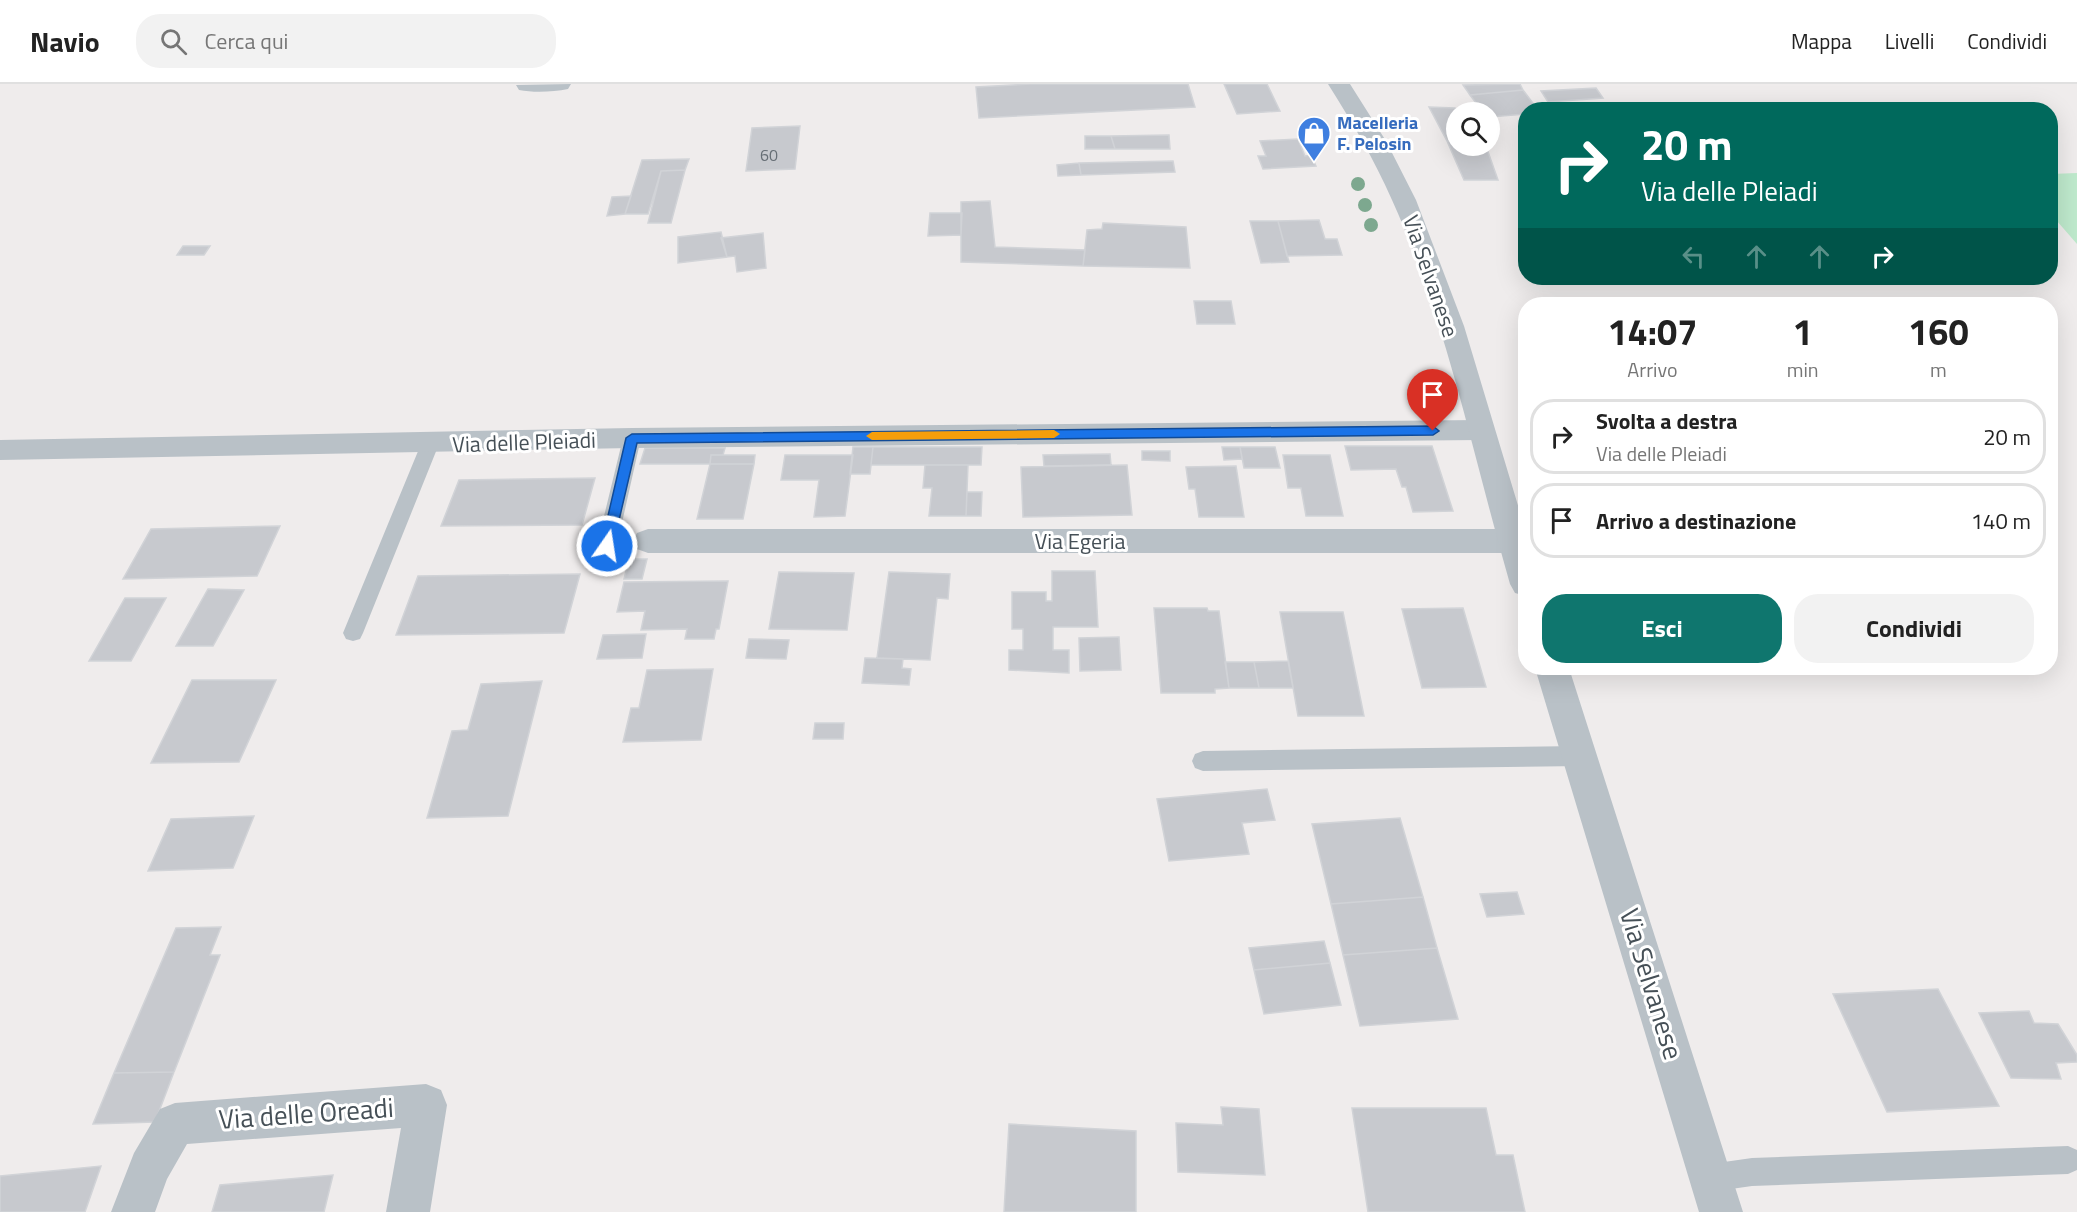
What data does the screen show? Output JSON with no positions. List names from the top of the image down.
{
  "streets": {
    "street": [
      "Via Selvanese",
      "Via delle Pleiadi",
      "Via Egeria",
      "Via delle Oreadi"
    ]
  },
  "crossings": [
    ["Via Selvanese", "Via delle Pleiadi"],
    ["Via Selvanese", "Via Egeria"]
  ],
  "places": {
    "shop": ["Macelleria F. Pelosin"]
  },
  "house_numbers": ["60"],
  "page": {
    "header": "Navio",
    "search": "Cerca qui",
    "nav": ["Mappa", "Livelli", "Condividi"],
    "turn": ["20 m", "Via delle Pleiadi"],
    "eta": [
      "14:07",
      "Arrivo",
      "1",
      "min",
      "160",
      "m"
    ],
    "list": [
      {
        "name": "Svolta a destra",
        "note": "Via delle Pleiadi",
        "value": "20 m"
      },
      {
        "name": "Arrivo a destinazione",
        "value": "140 m"
      }
    ],
    "buttons": ["Esci", "Condividi"]
  }
}
